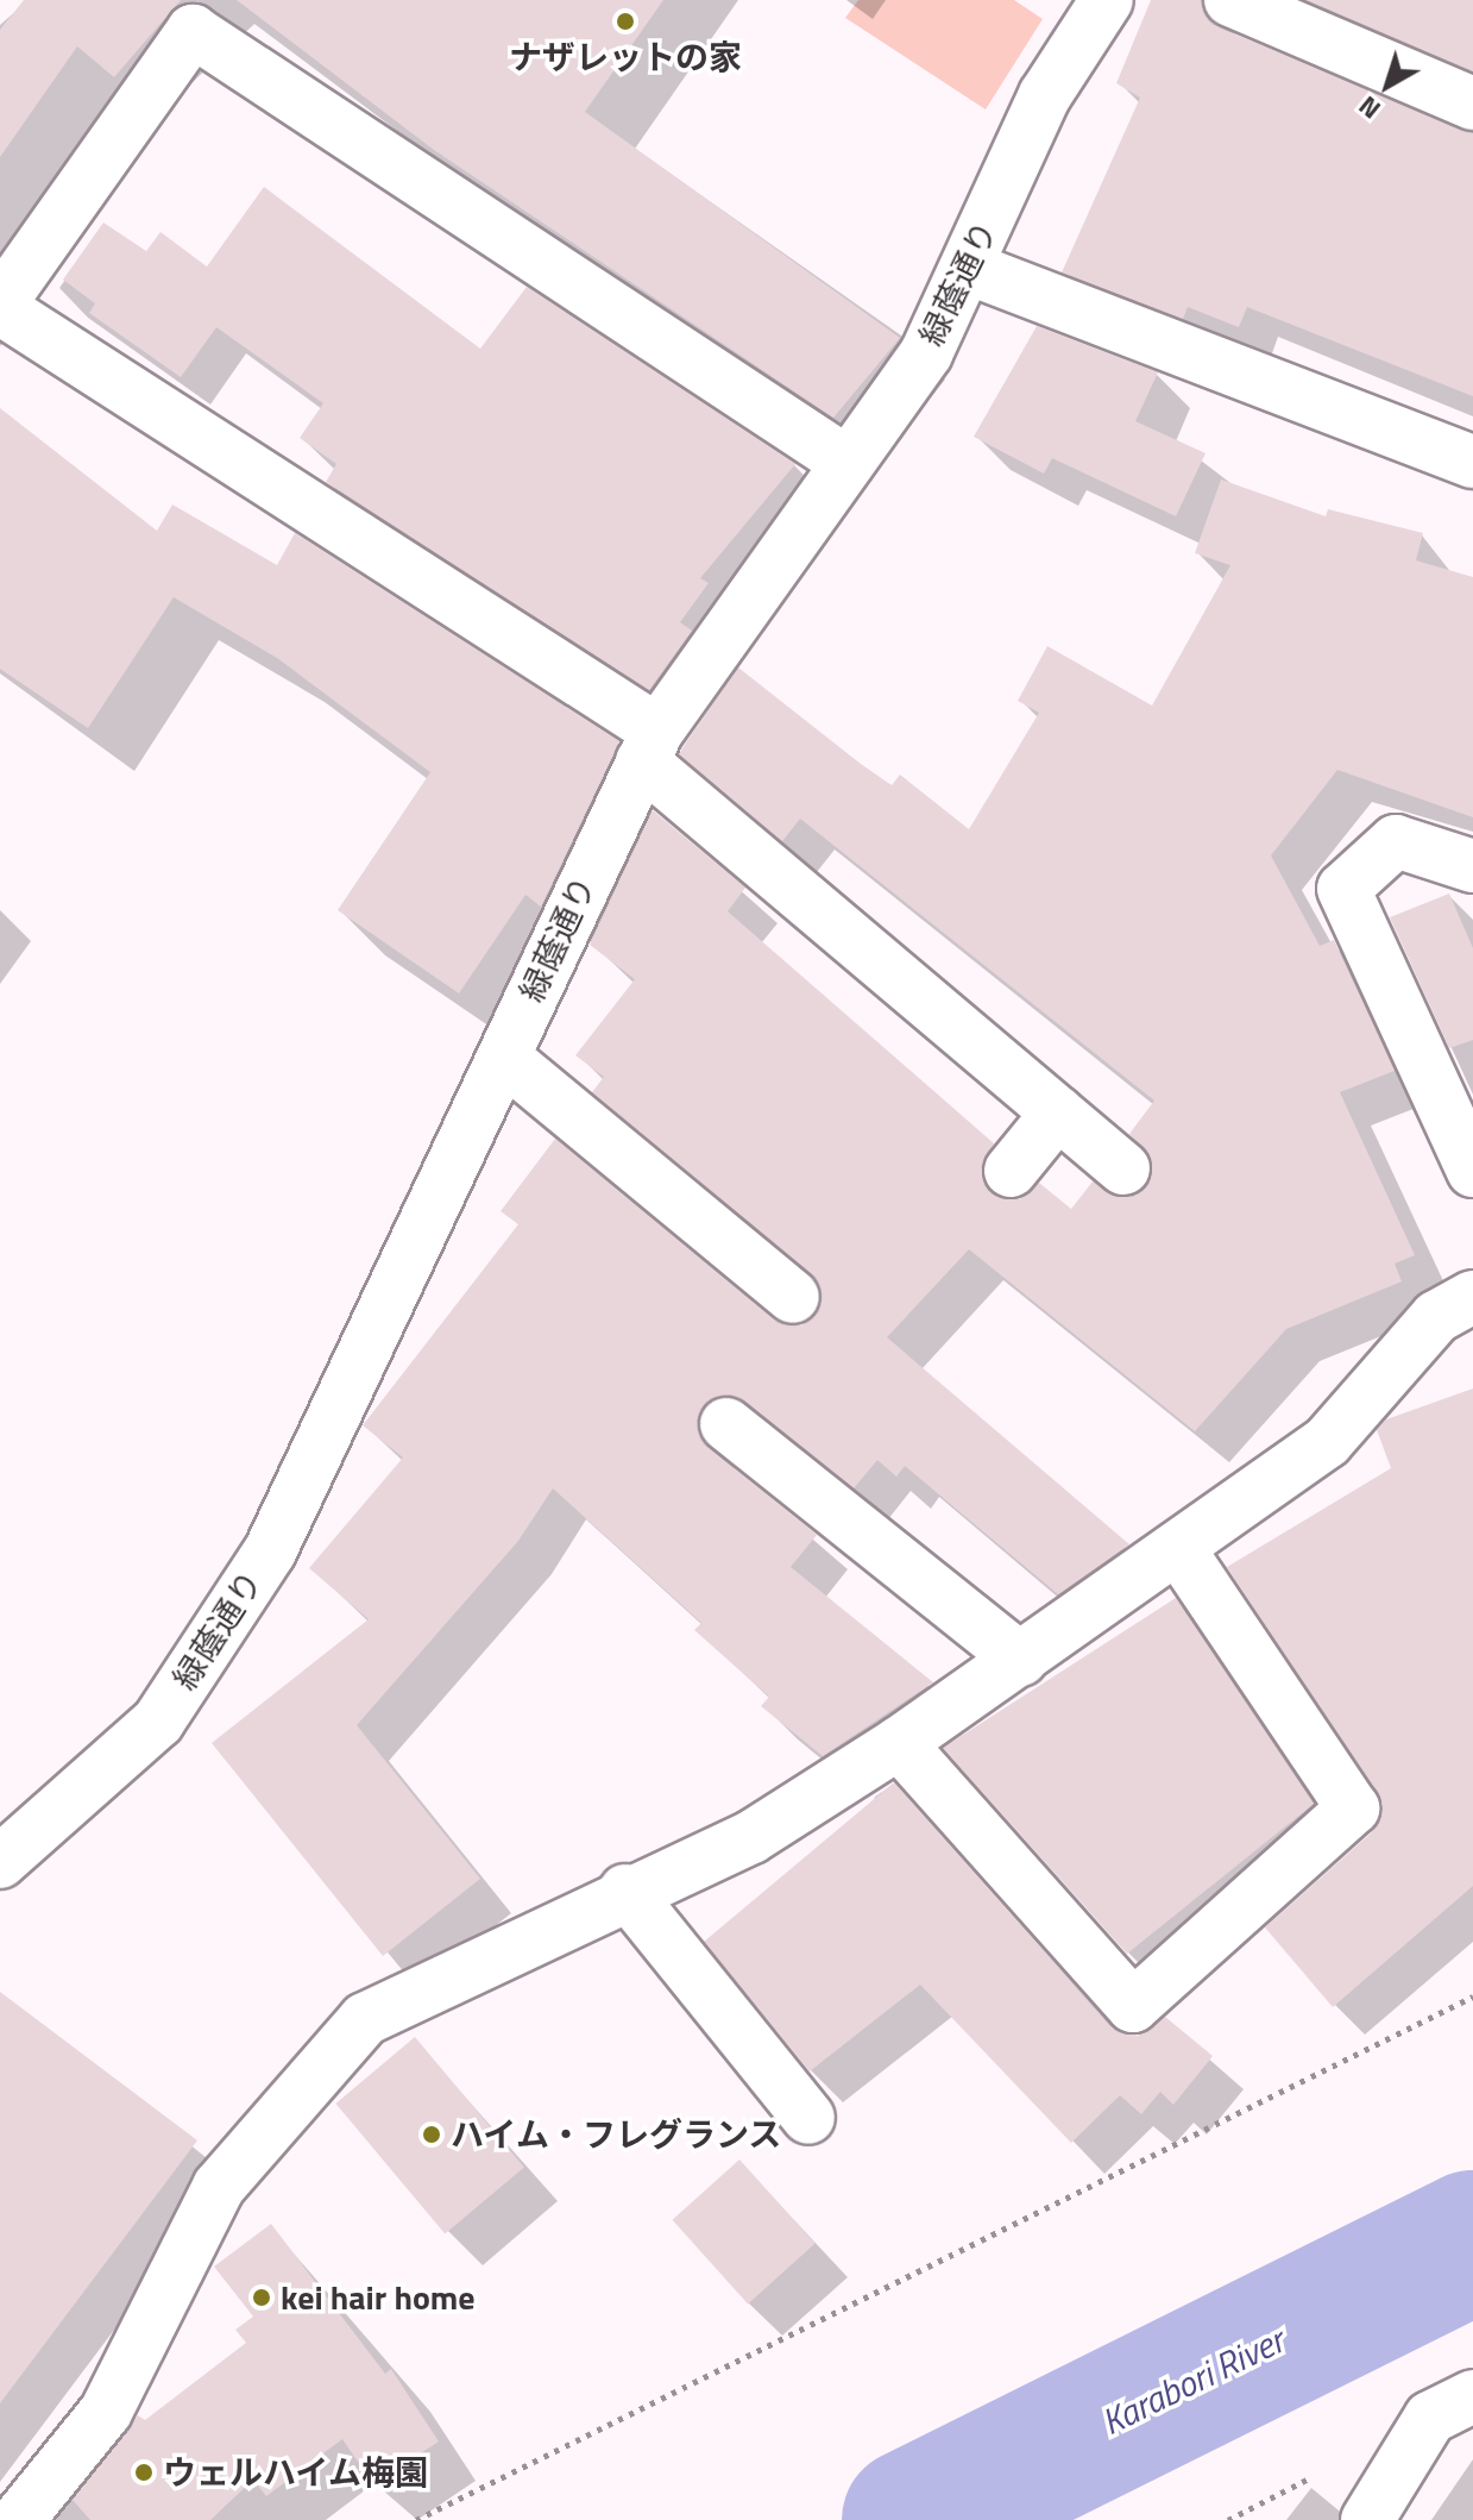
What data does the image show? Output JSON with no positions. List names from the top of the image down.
{
  "streets": {
    "street": ["緑蔭通り"]
  },
  "water": ["Karabori River"],
  "places": [
    "ナザレットの家",
    "ハイム・フレグランス",
    "kei hair home",
    "ウェルハイム梅園"
  ],
  "north": "bottom left"
}
